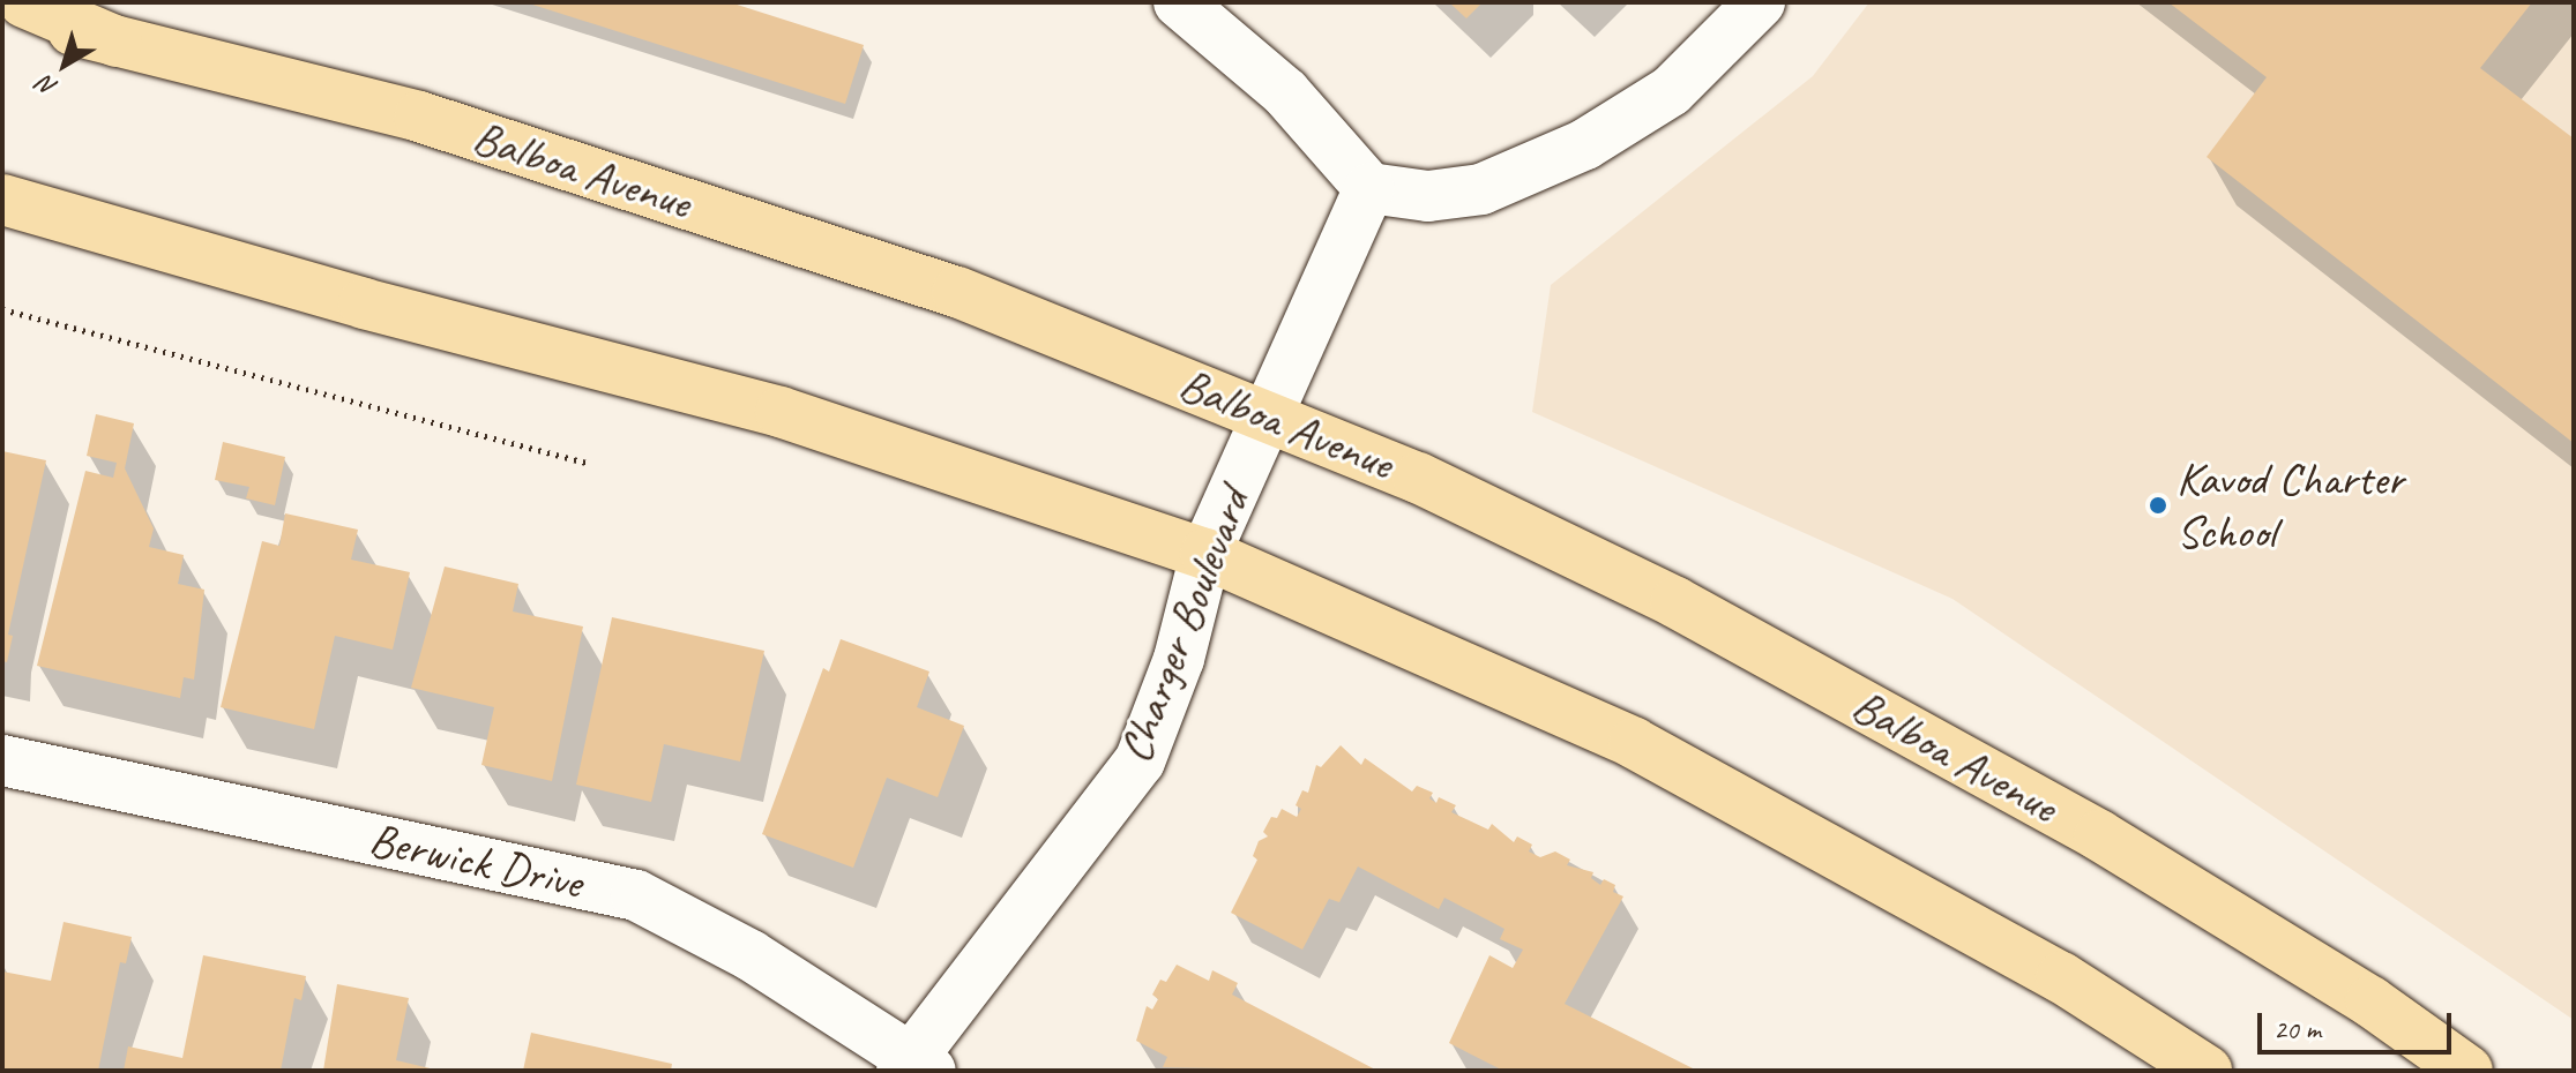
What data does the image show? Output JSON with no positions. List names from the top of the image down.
{
  "streets": {
    "main road": ["Balboa Avenue"],
    "street": ["Charger Boulevard", "Berwick Drive"]
  },
  "crossings": [
    ["Balboa Avenue", "Charger Boulevard"],
    ["Charger Boulevard", "Berwick Drive"]
  ],
  "places": ["Kavod Charter School"],
  "scale_bar": "20 m",
  "north": "bottom left"
}
